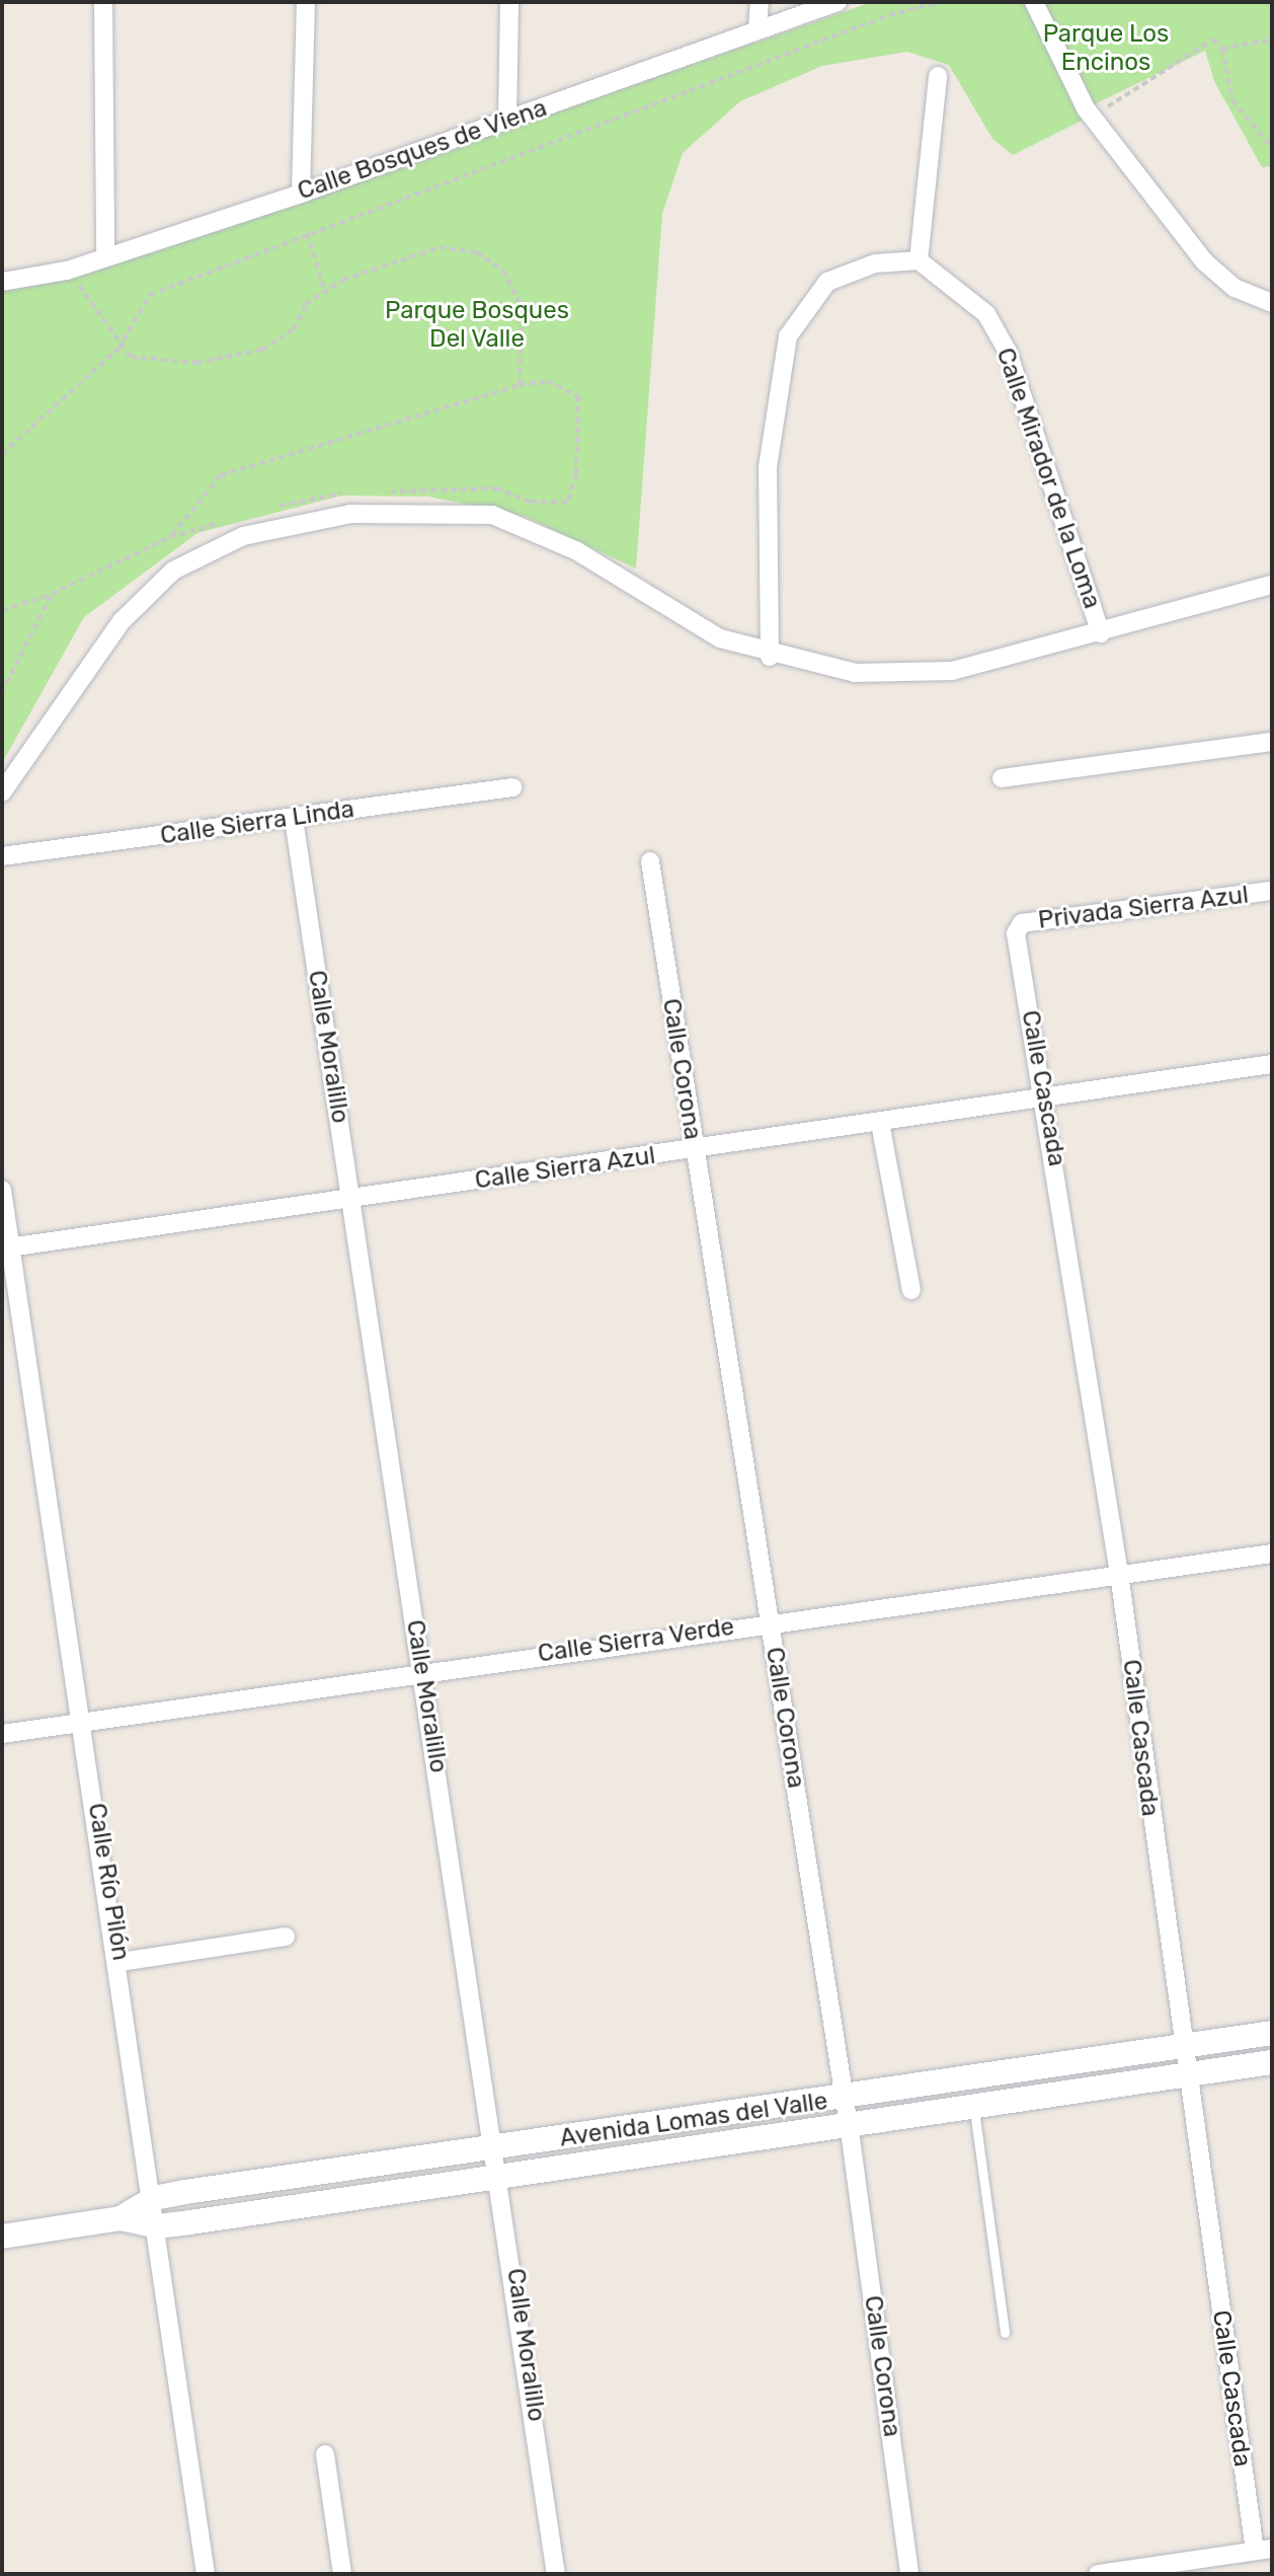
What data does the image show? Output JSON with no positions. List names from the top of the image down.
{
  "streets": {
    "street": [
      "Calle Bosques de Viena",
      "Calle Mirador de la Loma",
      "Calle Sierra Linda",
      "Privada Sierra Azul",
      "Calle Moralillo",
      "Calle Corona",
      "Calle Cascada",
      "Calle Sierra Azul",
      "Calle Sierra Verde",
      "Calle Río Pilón",
      "Avenida Lomas del Valle"
    ]
  },
  "crossings": [
    ["Calle Sierra Linda", "Calle Moralillo"],
    ["Privada Sierra Azul", "Calle Cascada"],
    ["Calle Moralillo", "Calle Sierra Azul"],
    ["Calle Moralillo", "Calle Sierra Verde"],
    ["Calle Moralillo", "Avenida Lomas del Valle"],
    ["Calle Corona", "Calle Sierra Azul"],
    ["Calle Corona", "Calle Sierra Verde"],
    ["Calle Corona", "Avenida Lomas del Valle"],
    ["Calle Cascada", "Calle Sierra Azul"],
    ["Calle Cascada", "Calle Sierra Verde"],
    ["Calle Cascada", "Avenida Lomas del Valle"],
    ["Calle Sierra Azul", "Calle Río Pilón"],
    ["Calle Sierra Verde", "Calle Río Pilón"],
    ["Calle Río Pilón", "Avenida Lomas del Valle"]
  ],
  "parks": ["Parque Los Encinos", "Parque Bosques Del Valle"]
}
